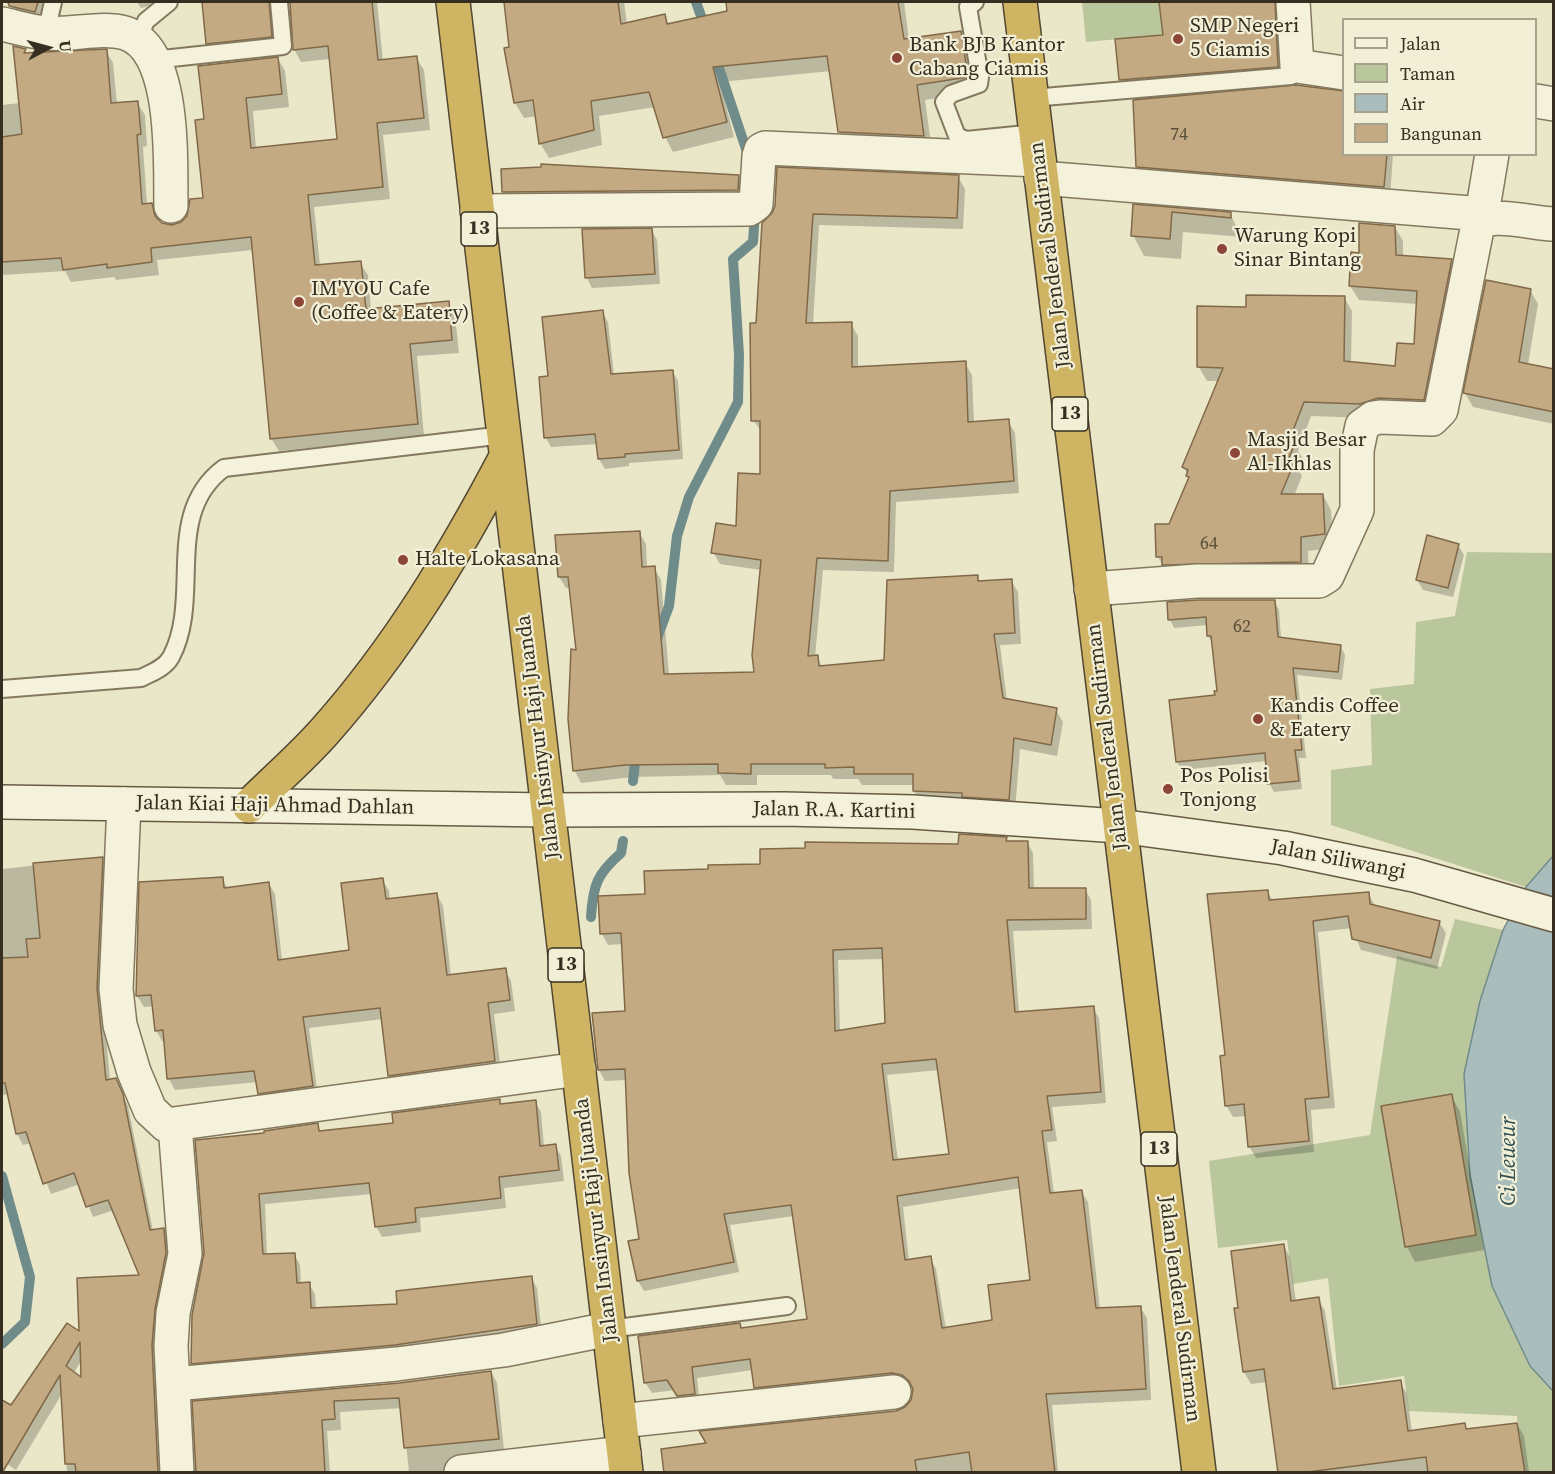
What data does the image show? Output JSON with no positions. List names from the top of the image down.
{
  "streets": {
    "highway": ["13", "Jalan Jenderal Sudirman", "Jalan Insinyur Haji Juanda"],
    "street": ["Jalan Kiai Haji Ahmad Dahlan", "Jalan R.A. Kartini", "Jalan Siliwangi"]
  },
  "crossings": [
    ["Jalan Jenderal Sudirman", "Jalan R.A. Kartini"],
    ["Jalan Jenderal Sudirman", "Jalan Siliwangi"],
    ["Jalan Insinyur Haji Juanda", "Jalan Kiai Haji Ahmad Dahlan"],
    ["Jalan Insinyur Haji Juanda", "Jalan R.A. Kartini"],
    ["Jalan Kiai Haji Ahmad Dahlan", "Jalan R.A. Kartini"],
    ["Jalan R.A. Kartini", "Jalan Siliwangi"]
  ],
  "water": ["Ci Leueur"],
  "places": [
    "SMP Negeri 5 Ciamis",
    "Bank BJB Kantor Cabang Ciamis",
    "Warung Kopi Sinar Bintang",
    "IM'YOU Cafe (Coffee & Eatery)",
    "Masjid Besar Al-Ikhlas",
    "Halte Lokasana",
    "Kandis Coffee & Eatery",
    "Pos Polisi Tonjong"
  ],
  "house_numbers": ["74", "64", "62"],
  "legend": [
    "Jalan",
    "Taman",
    "Air",
    "Bangunan"
  ],
  "north": "right"
}
